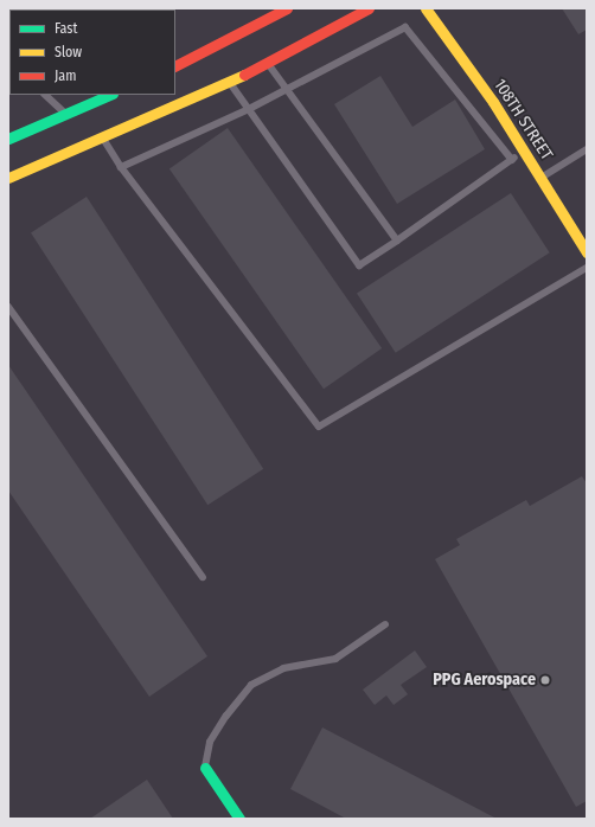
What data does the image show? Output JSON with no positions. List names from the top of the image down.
{
  "streets": {
    "street": ["108TH STREET"]
  },
  "places": ["PPG Aerospace"],
  "legend": ["Fast", "Slow", "Jam"]
}
